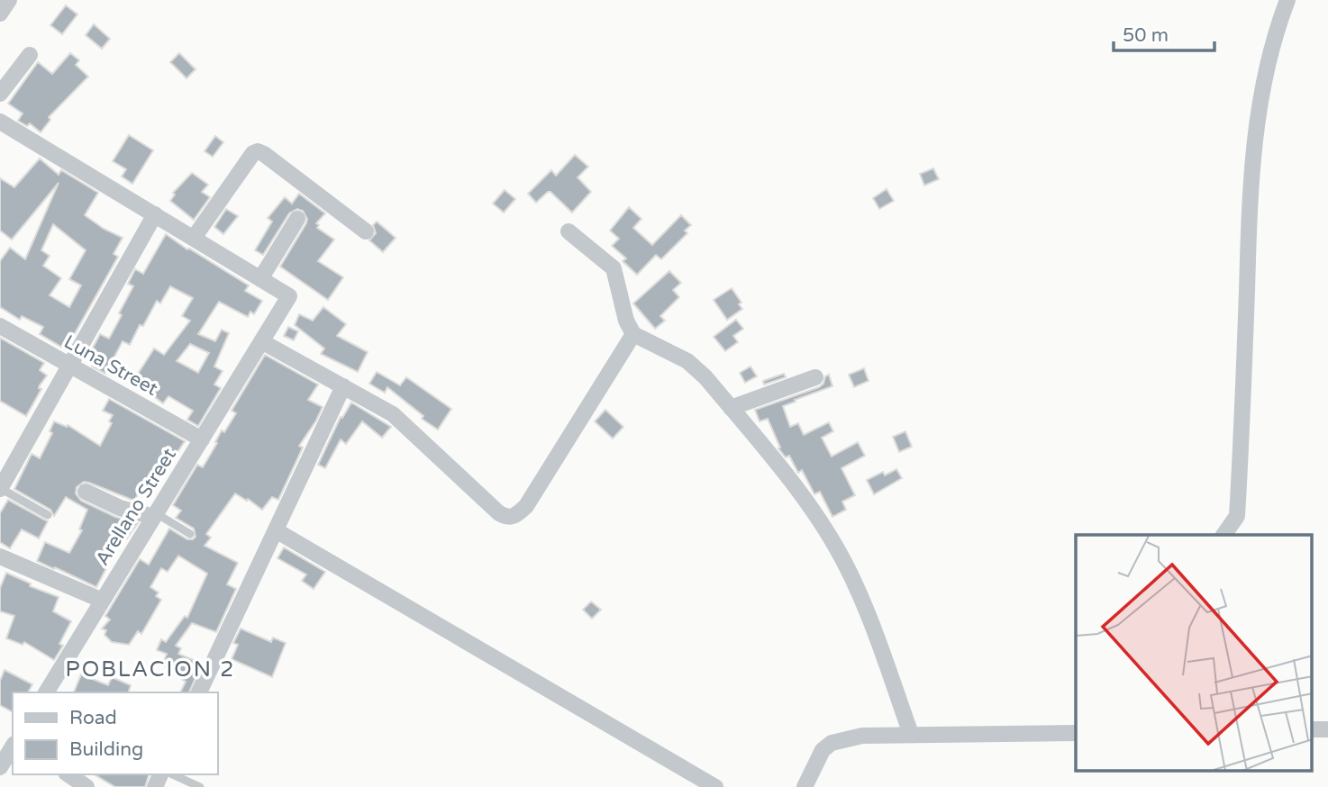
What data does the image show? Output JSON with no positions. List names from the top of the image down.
{
  "streets": {
    "street": ["Luna Street", "Arellano Street"]
  },
  "crossings": [
    ["Luna Street", "Arellano Street"]
  ],
  "districts": ["POBLACION 2"],
  "legend": ["Road", "Building"],
  "scale_bar": "50 m"
}
